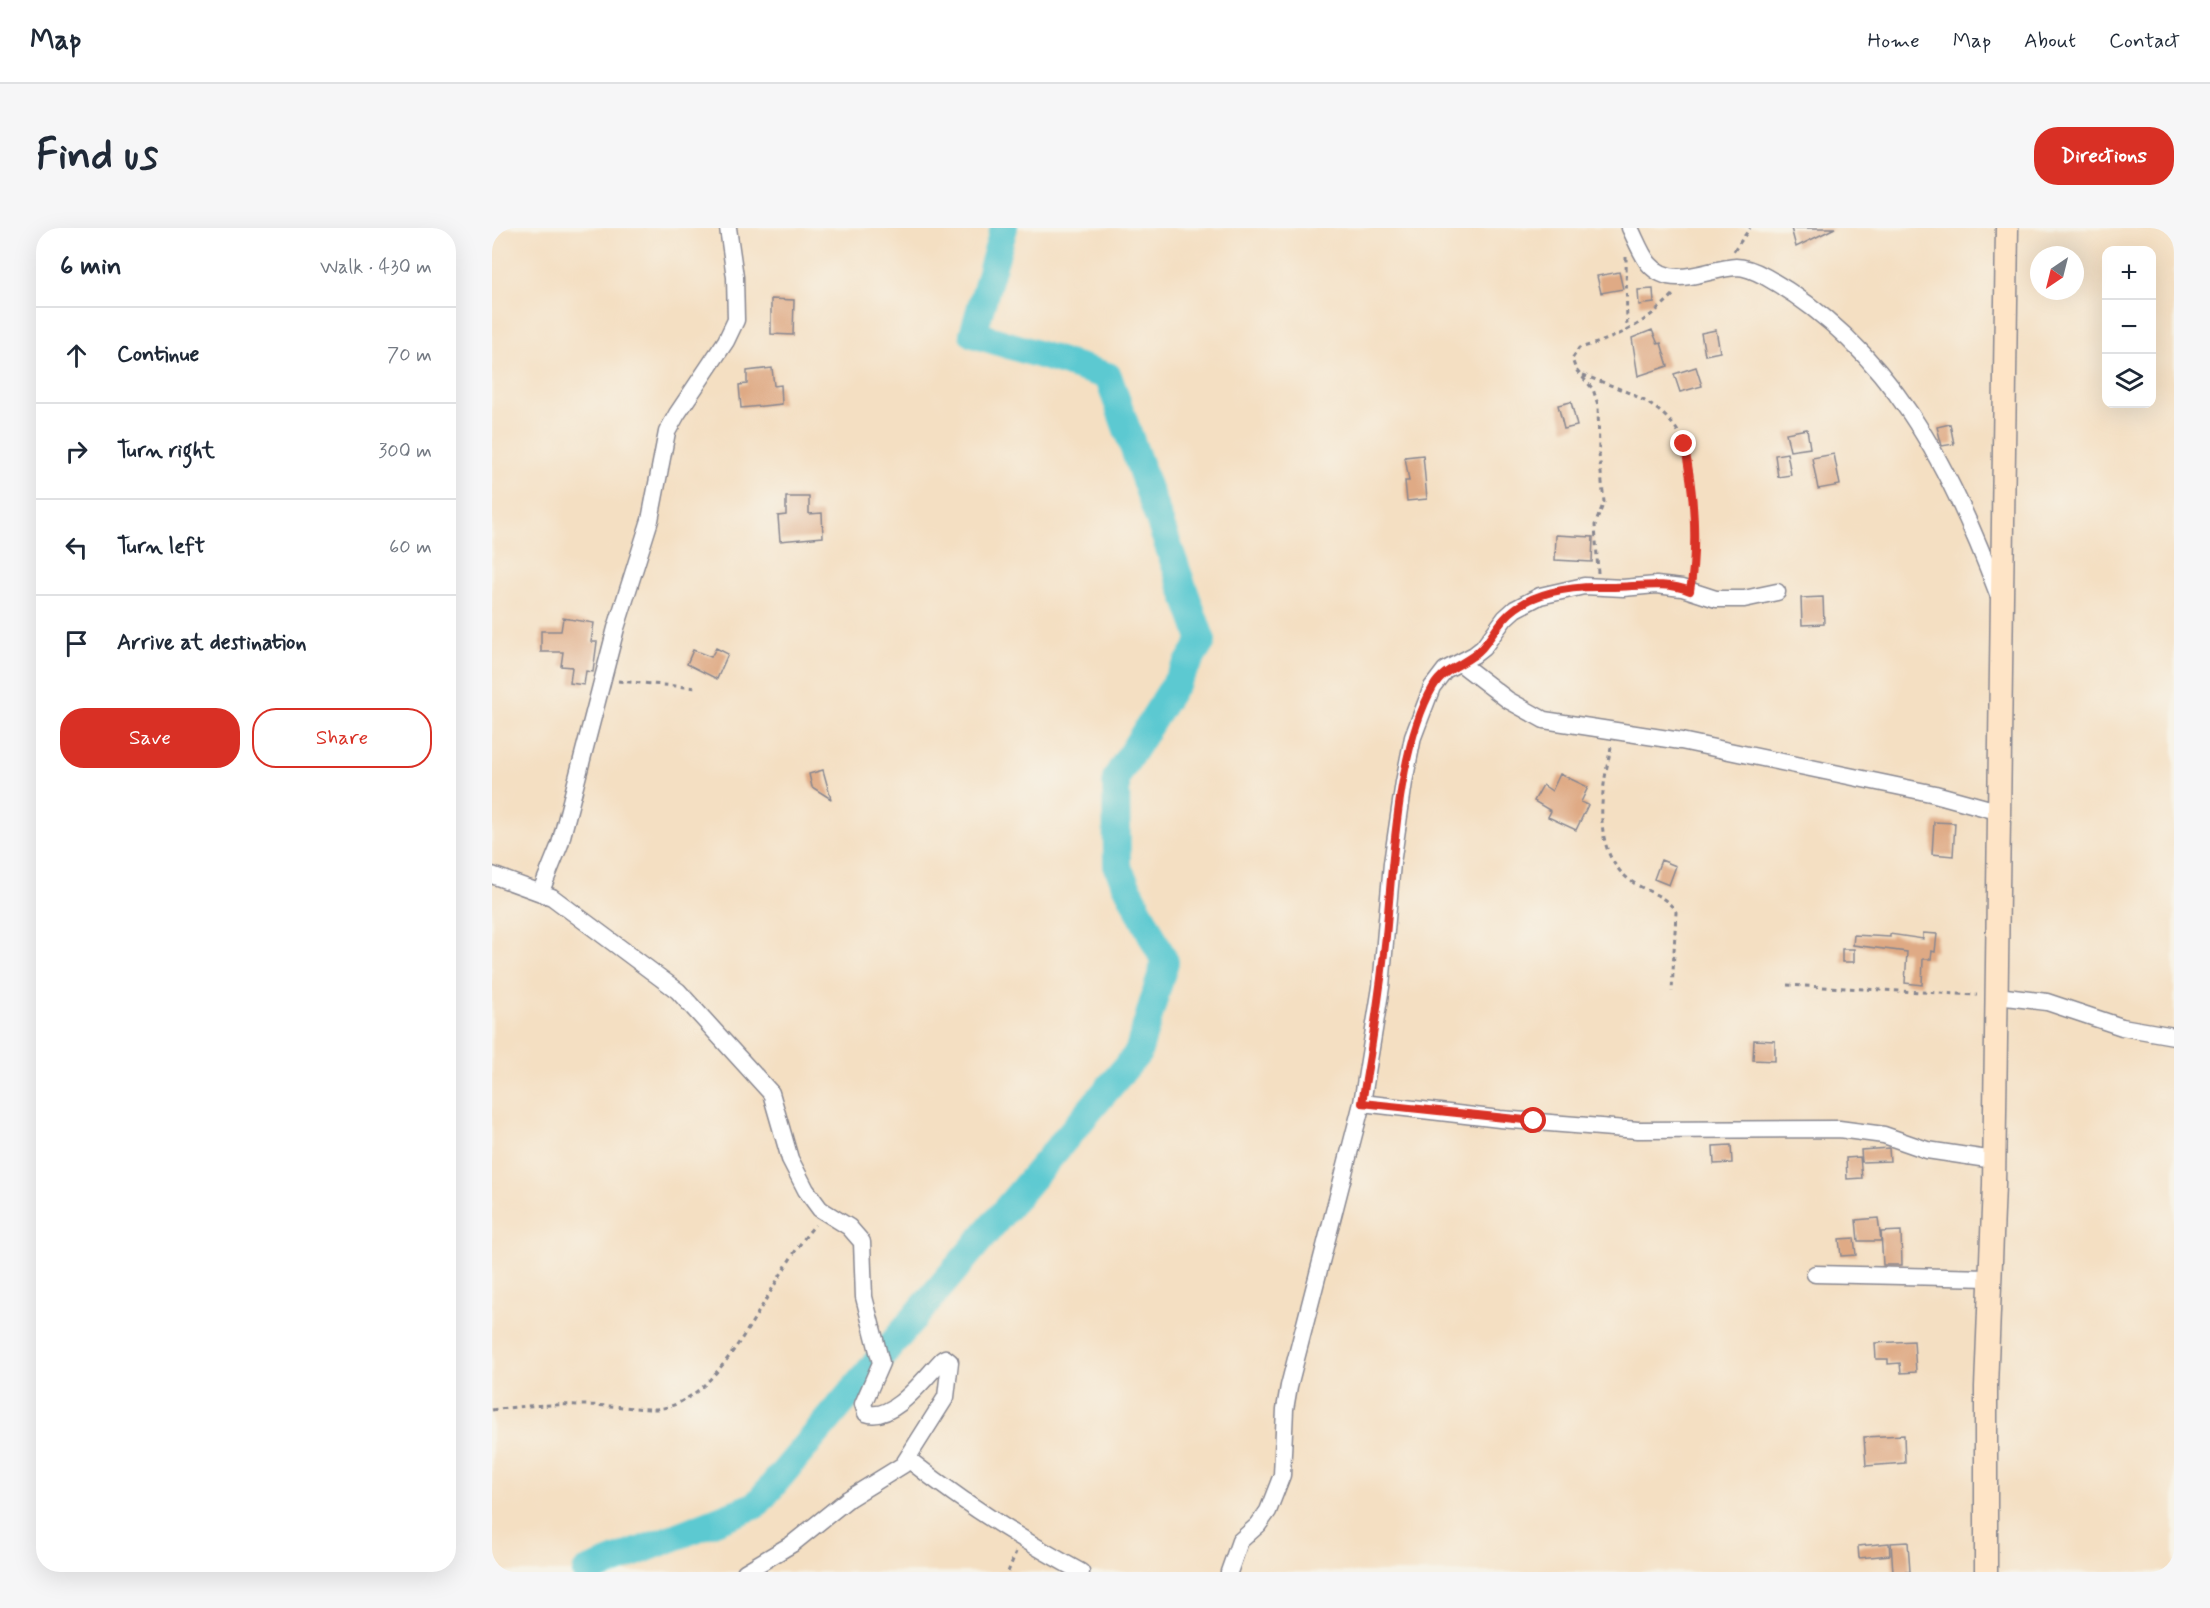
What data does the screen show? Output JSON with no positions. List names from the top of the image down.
{
  "north": "bottom left",
  "page": {
    "header": "Map",
    "nav": [
      "Home",
      "Map",
      "About",
      "Contact"
    ],
    "buttons": [
      "Directions",
      ["Save", "Share"]
    ],
    "title": "Find us",
    "heading": ["6 min", "Walk · 430 m"],
    "map_buttons": ["+", "−"],
    "list": [
      ["Continue", "70 m"],
      ["Turn right", "300 m"],
      ["Turn left", "60 m"],
      "Arrive at destination"
    ]
  }
}
